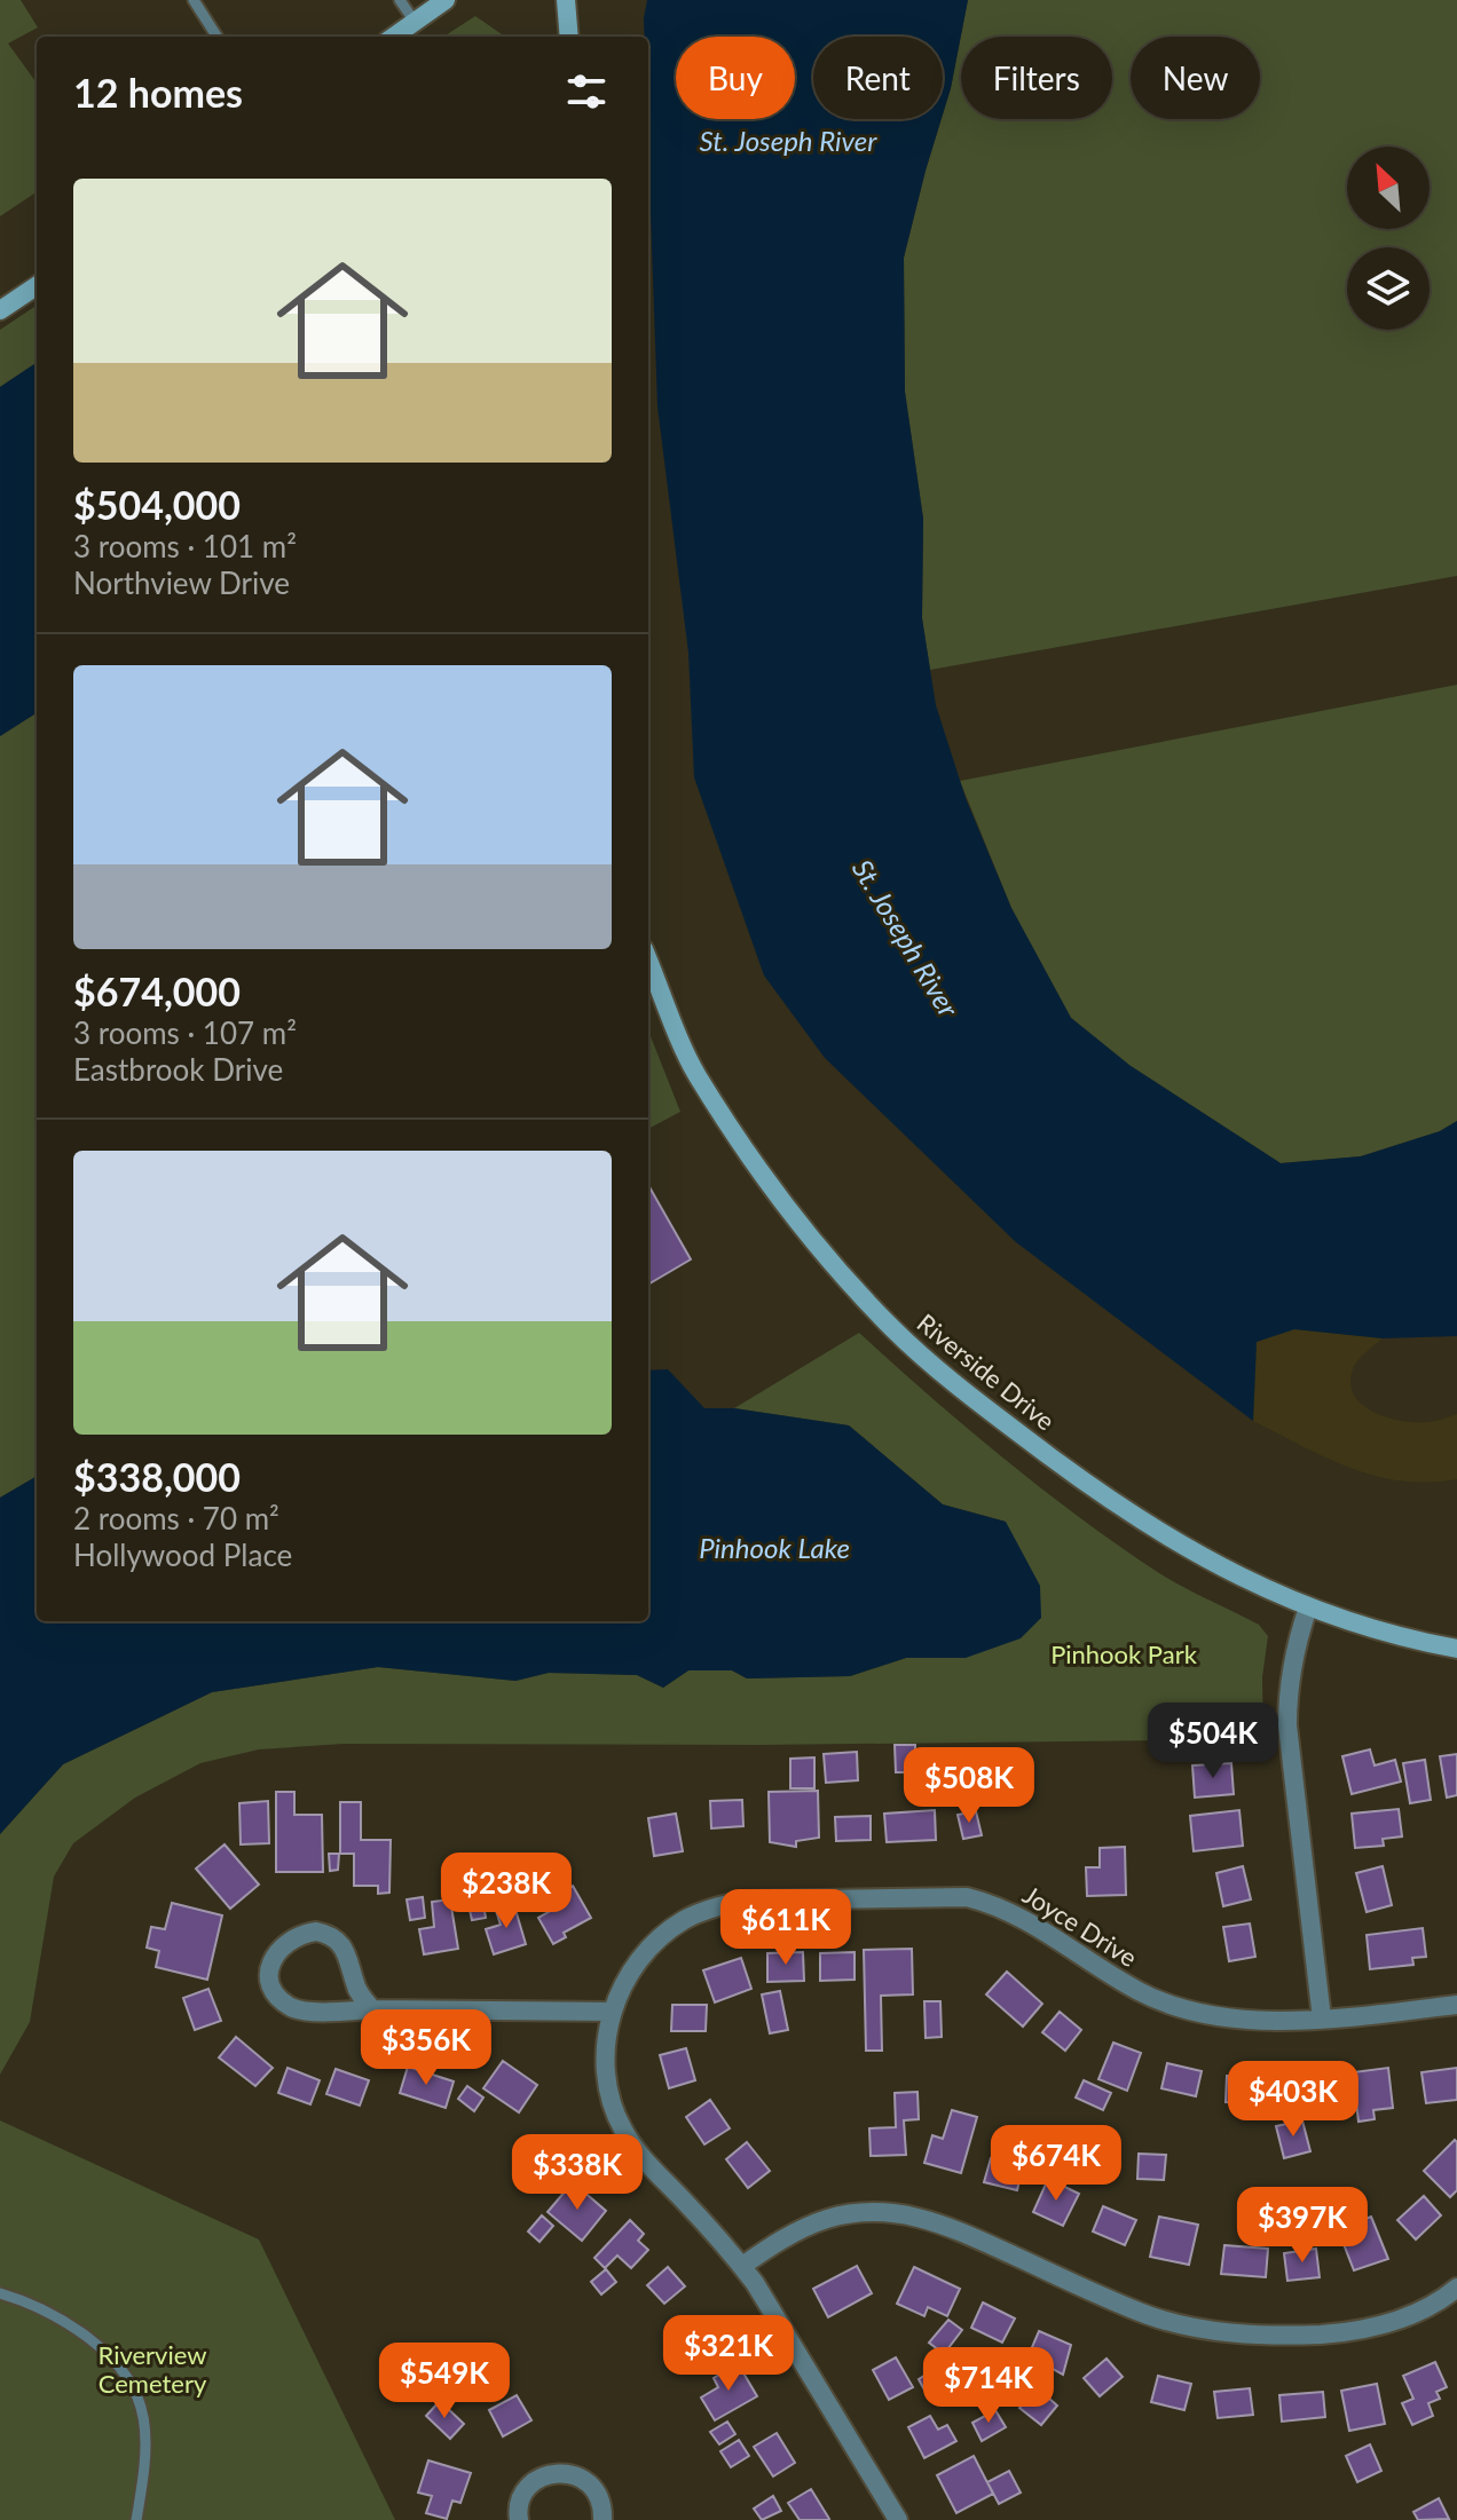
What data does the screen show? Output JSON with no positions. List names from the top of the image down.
{
  "streets": {
    "street": ["Riverside Drive", "Joyce Drive"]
  },
  "water": ["St. Joseph River", "Pinhook Lake"],
  "parks": ["Pinhook Park", "Riverview Cemetery"],
  "north": "top left",
  "page": {
    "chip": [
      "Buy",
      "Rent",
      "Filters",
      "New"
    ],
    "heading": "12 homes",
    "list": [
      {
        "name": "$504,000",
        "note": "3 rooms · 101 m² · Northview Drive"
      },
      {
        "name": "$674,000",
        "note": "3 rooms · 107 m² · Eastbrook Drive"
      },
      {
        "name": "$338,000",
        "note": "2 rooms · 70 m² · Hollywood Place"
      }
    ],
    "price": [
      "$504K",
      "$508K",
      "$238K",
      "$611K",
      "$356K",
      "$403K",
      "$674K",
      "$338K",
      "$397K",
      "$321K",
      "$549K",
      "$714K"
    ]
  }
}
